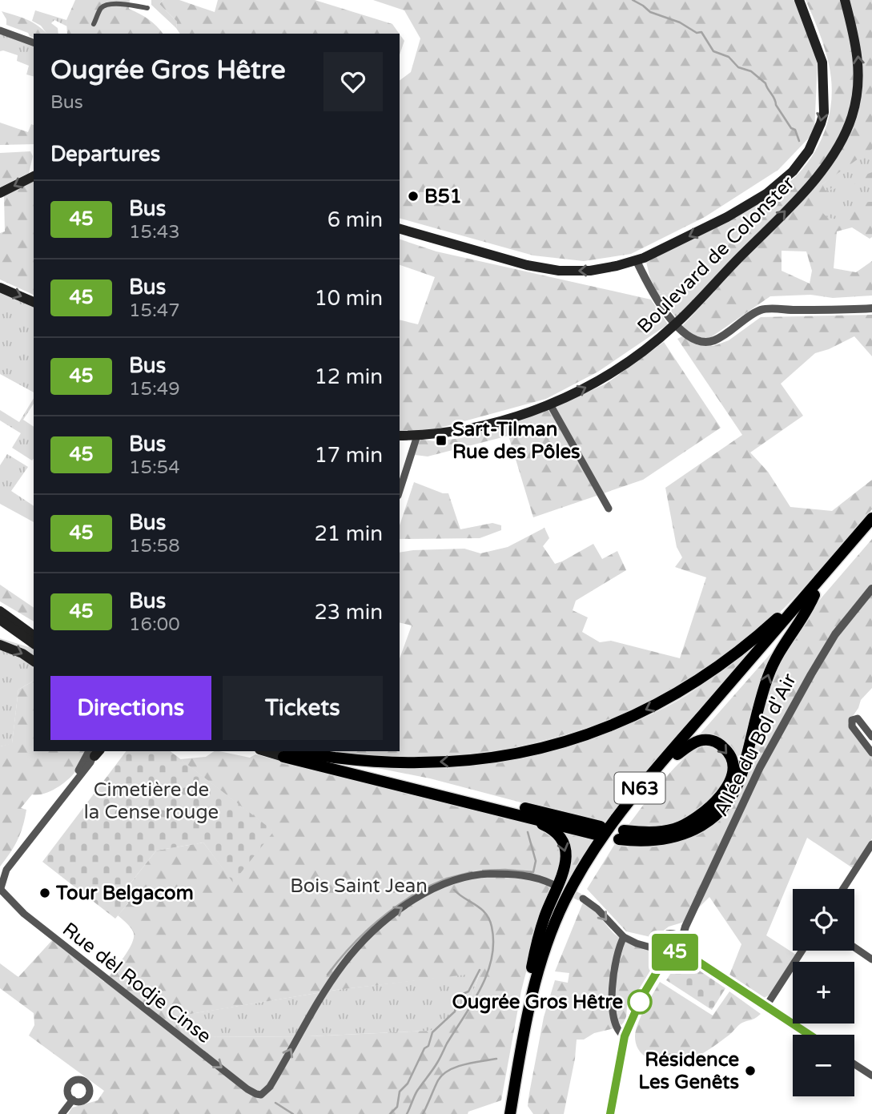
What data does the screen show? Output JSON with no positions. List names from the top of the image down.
{
  "streets": {
    "highway": ["N63"],
    "main road": ["Boulevard de Colonster"],
    "street": ["Allée du Bol d'Air", "Rue dèl Rodje Cinse"]
  },
  "one_way": ["Boulevard de Colonster"],
  "parks": ["Cimetière de la Cense rouge", "Bois Saint Jean"],
  "places": {
    "other": [
      "B51",
      "Tour Belgacom",
      "Ougrée Gros Hêtre",
      "Résidence Les Genêts"
    ],
    "transit": ["Sart-Tilman Rue des Pôles"]
  },
  "lines": ["bus line 45"],
  "page": {
    "on_map": "45",
    "heading": [
      ["Ougrée Gros Hêtre", "Bus"],
      "Departures"
    ],
    "list": [
      {
        "mark": "45",
        "name": "Bus",
        "note": "15:43",
        "value": "6 min"
      },
      {
        "mark": "45",
        "name": "Bus",
        "note": "15:47",
        "value": "10 min"
      },
      {
        "mark": "45",
        "name": "Bus",
        "note": "15:49",
        "value": "12 min"
      },
      {
        "mark": "45",
        "name": "Bus",
        "note": "15:54",
        "value": "17 min"
      },
      {
        "mark": "45",
        "name": "Bus",
        "note": "15:58",
        "value": "21 min"
      },
      {
        "mark": "45",
        "name": "Bus",
        "note": "16:00",
        "value": "23 min"
      }
    ],
    "buttons": ["Directions", "Tickets"],
    "map_buttons": ["+", "−"]
  }
}
